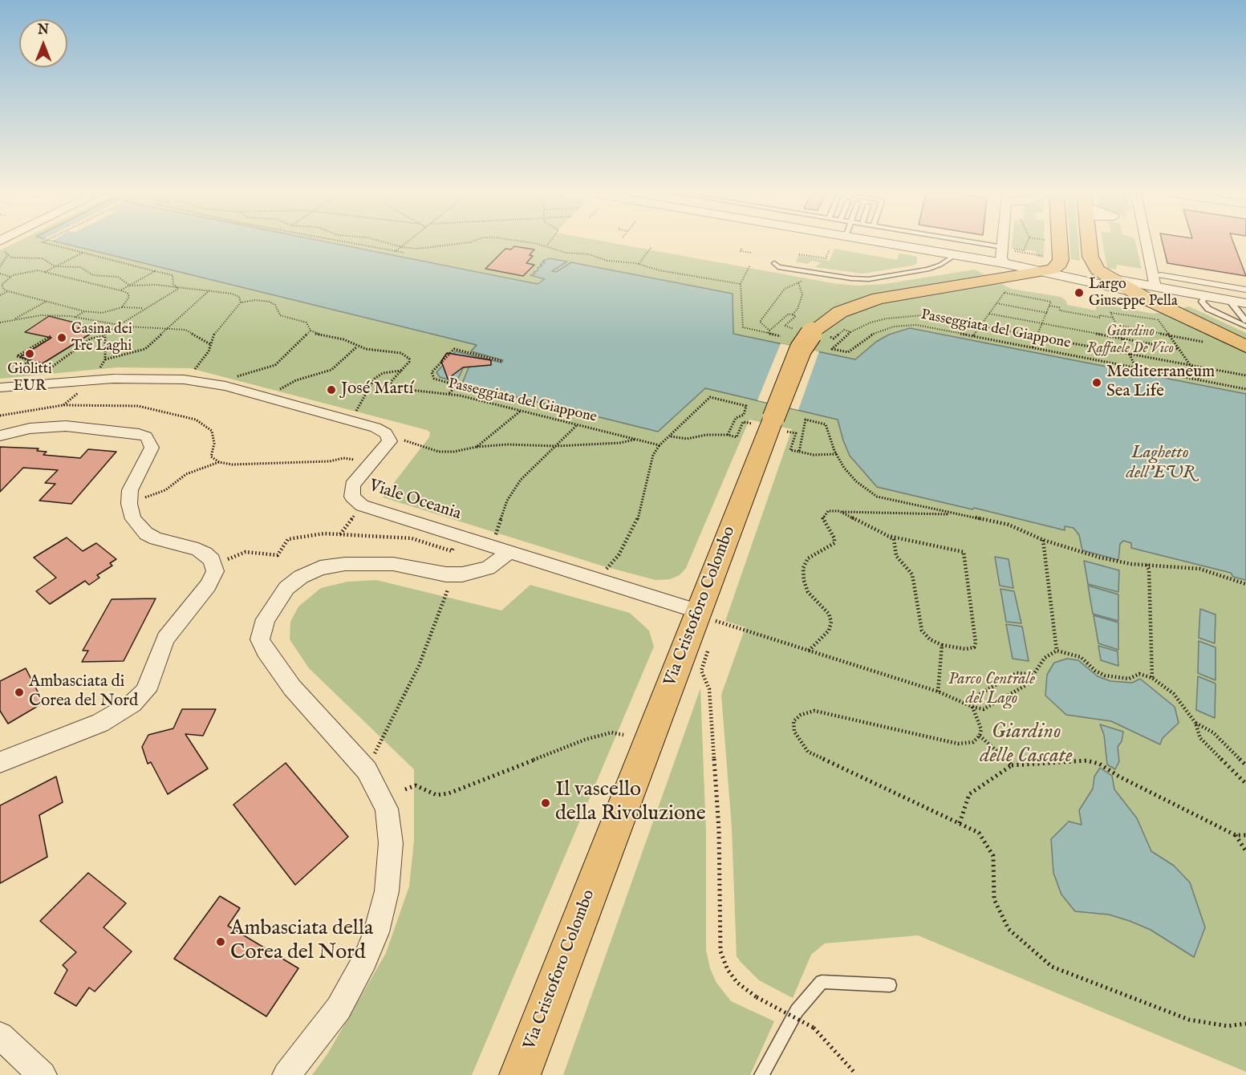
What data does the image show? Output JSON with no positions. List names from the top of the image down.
{
  "streets": {
    "main road": ["Via Cristoforo Colombo"],
    "street": ["Viale Oceania"],
    "path": ["Passeggiata del Giappone"]
  },
  "crossings": [
    ["Viale Oceania", "Via Cristoforo Colombo"]
  ],
  "water": ["Laghetto dell'EUR"],
  "parks": ["Giardino Raffaele De Vico", "Parco Centrale del Lago", "Giardino delle Cascate"],
  "places": [
    "Largo Giuseppe Pella",
    "Casina dei Tre Laghi",
    "Giolitti EUR",
    "Mediterraneum Sea Life",
    "José Martí",
    "Ambasciata di Corea del Nord",
    "Il vascello della Rivoluzione",
    "Ambasciata della Corea del Nord"
  ],
  "north": "top"
}
